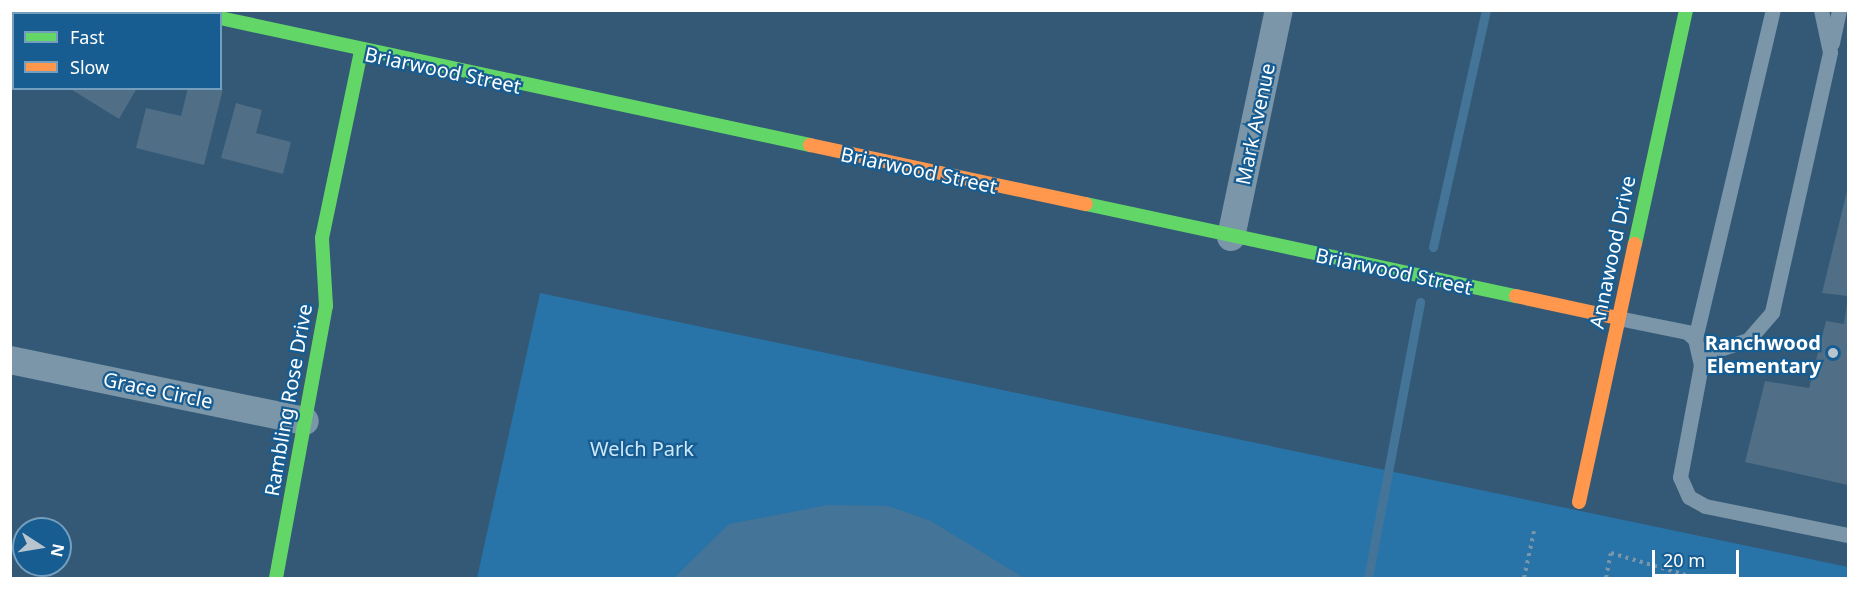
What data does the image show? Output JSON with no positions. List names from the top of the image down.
{
  "streets": {
    "street": [
      "Briarwood Street",
      "Mark Avenue",
      "Annawood Drive",
      "Grace Circle",
      "Rambling Rose Drive"
    ]
  },
  "crossings": [
    ["Briarwood Street", "Mark Avenue"],
    ["Briarwood Street", "Annawood Drive"],
    ["Briarwood Street", "Rambling Rose Drive"],
    ["Grace Circle", "Rambling Rose Drive"]
  ],
  "parks": ["Welch Park"],
  "places": ["Ranchwood Elementary"],
  "legend": ["Fast", "Slow"],
  "scale_bar": "20 m",
  "north": "right"
}
